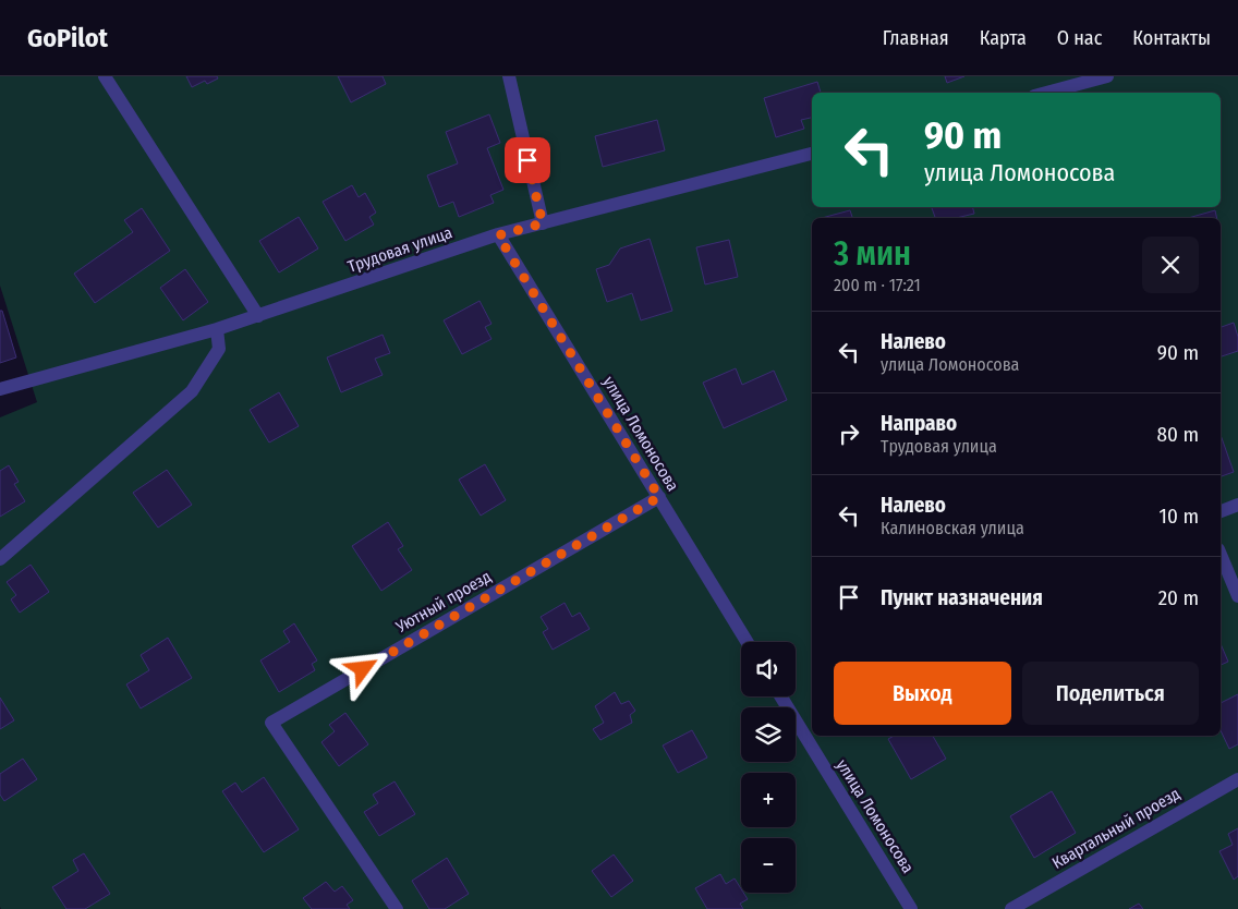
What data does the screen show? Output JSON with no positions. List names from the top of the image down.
{
  "streets": {
    "street": [
      "Трудовая улица",
      "улица Ломоносова",
      "Уютный проезд",
      "Квартальный проезд"
    ]
  },
  "crossings": [
    ["Трудовая улица", "улица Ломоносова"],
    ["улица Ломоносова", "Уютный проезд"]
  ],
  "page": {
    "header": "GoPilot",
    "nav": [
      "Главная",
      "Карта",
      "О нас",
      "Контакты"
    ],
    "turn": ["90 m", "улица Ломоносова"],
    "heading": ["3 мин", "200 m · 17:21"],
    "list": [
      {
        "name": "Налево",
        "note": "улица Ломоносова",
        "value": "90 m"
      },
      {
        "name": "Направо",
        "note": "Трудовая улица",
        "value": "80 m"
      },
      {
        "name": "Налево",
        "note": "Калиновская улица",
        "value": "10 m"
      },
      {
        "name": "Пункт назначения",
        "value": "20 m"
      }
    ],
    "map_buttons": ["+", "−"],
    "buttons": ["Выход", "Поделиться"]
  }
}
